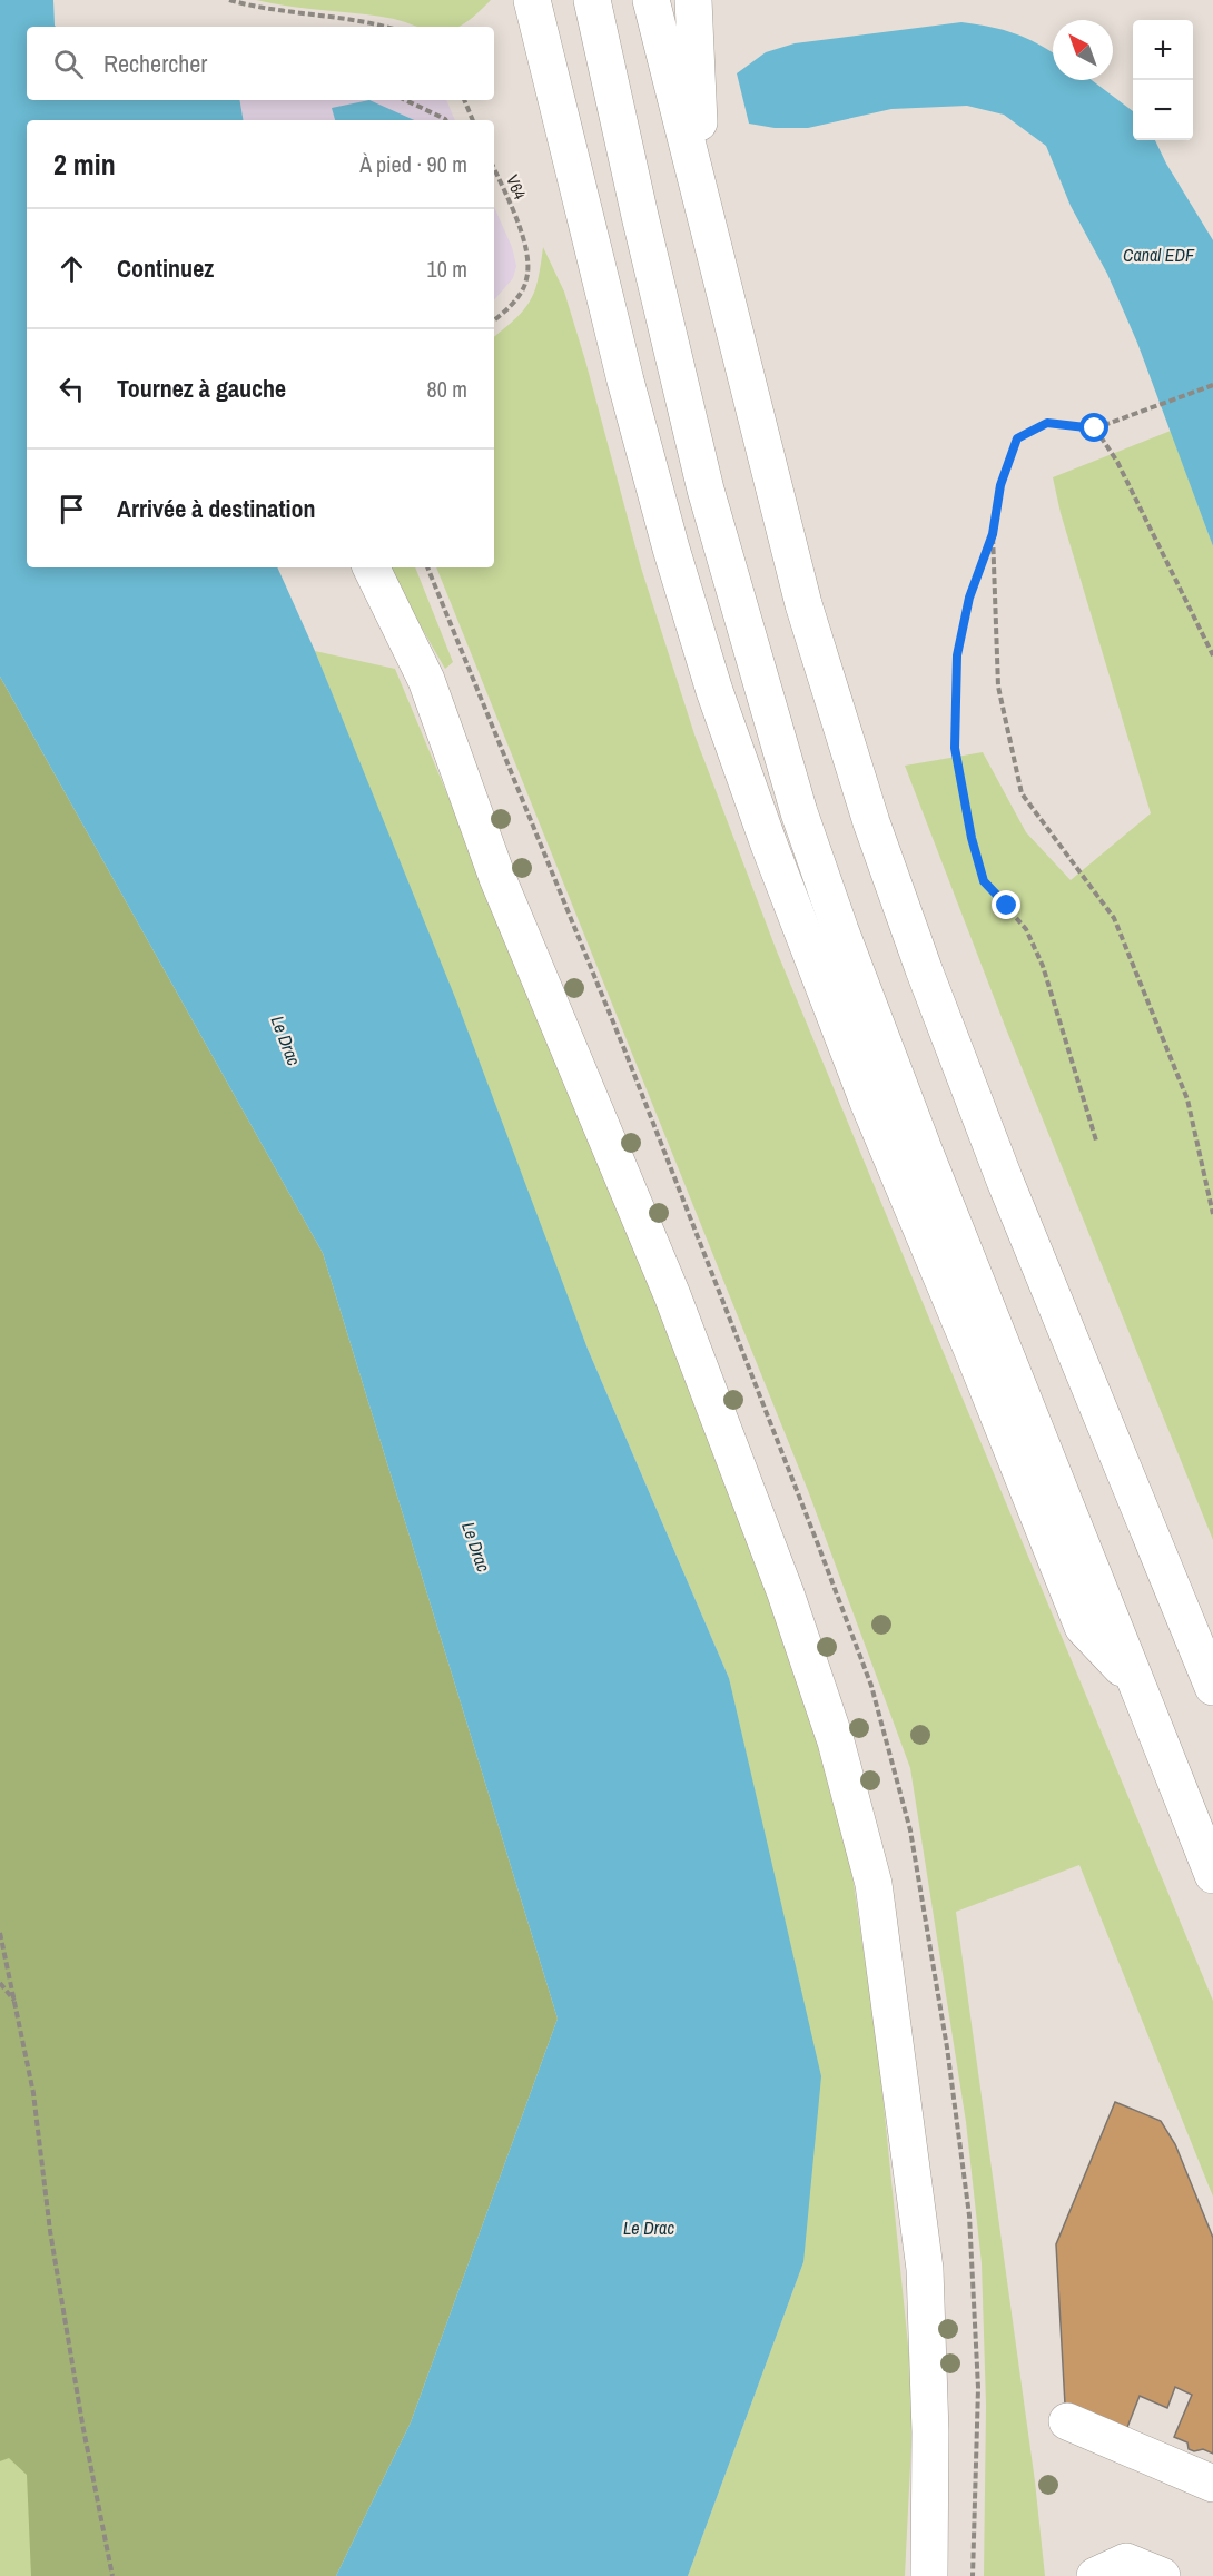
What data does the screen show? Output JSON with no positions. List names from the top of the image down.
{
  "streets": {
    "path": ["V64"]
  },
  "water": ["Canal EDF", "Le Drac"],
  "north": "top left",
  "page": {
    "map_buttons": ["+", "−"],
    "search": "Rechercher",
    "heading": ["2 min", "À pied · 90 m"],
    "list": [
      ["Continuez", "10 m"],
      ["Tournez à gauche", "80 m"],
      "Arrivée à destination"
    ]
  }
}
